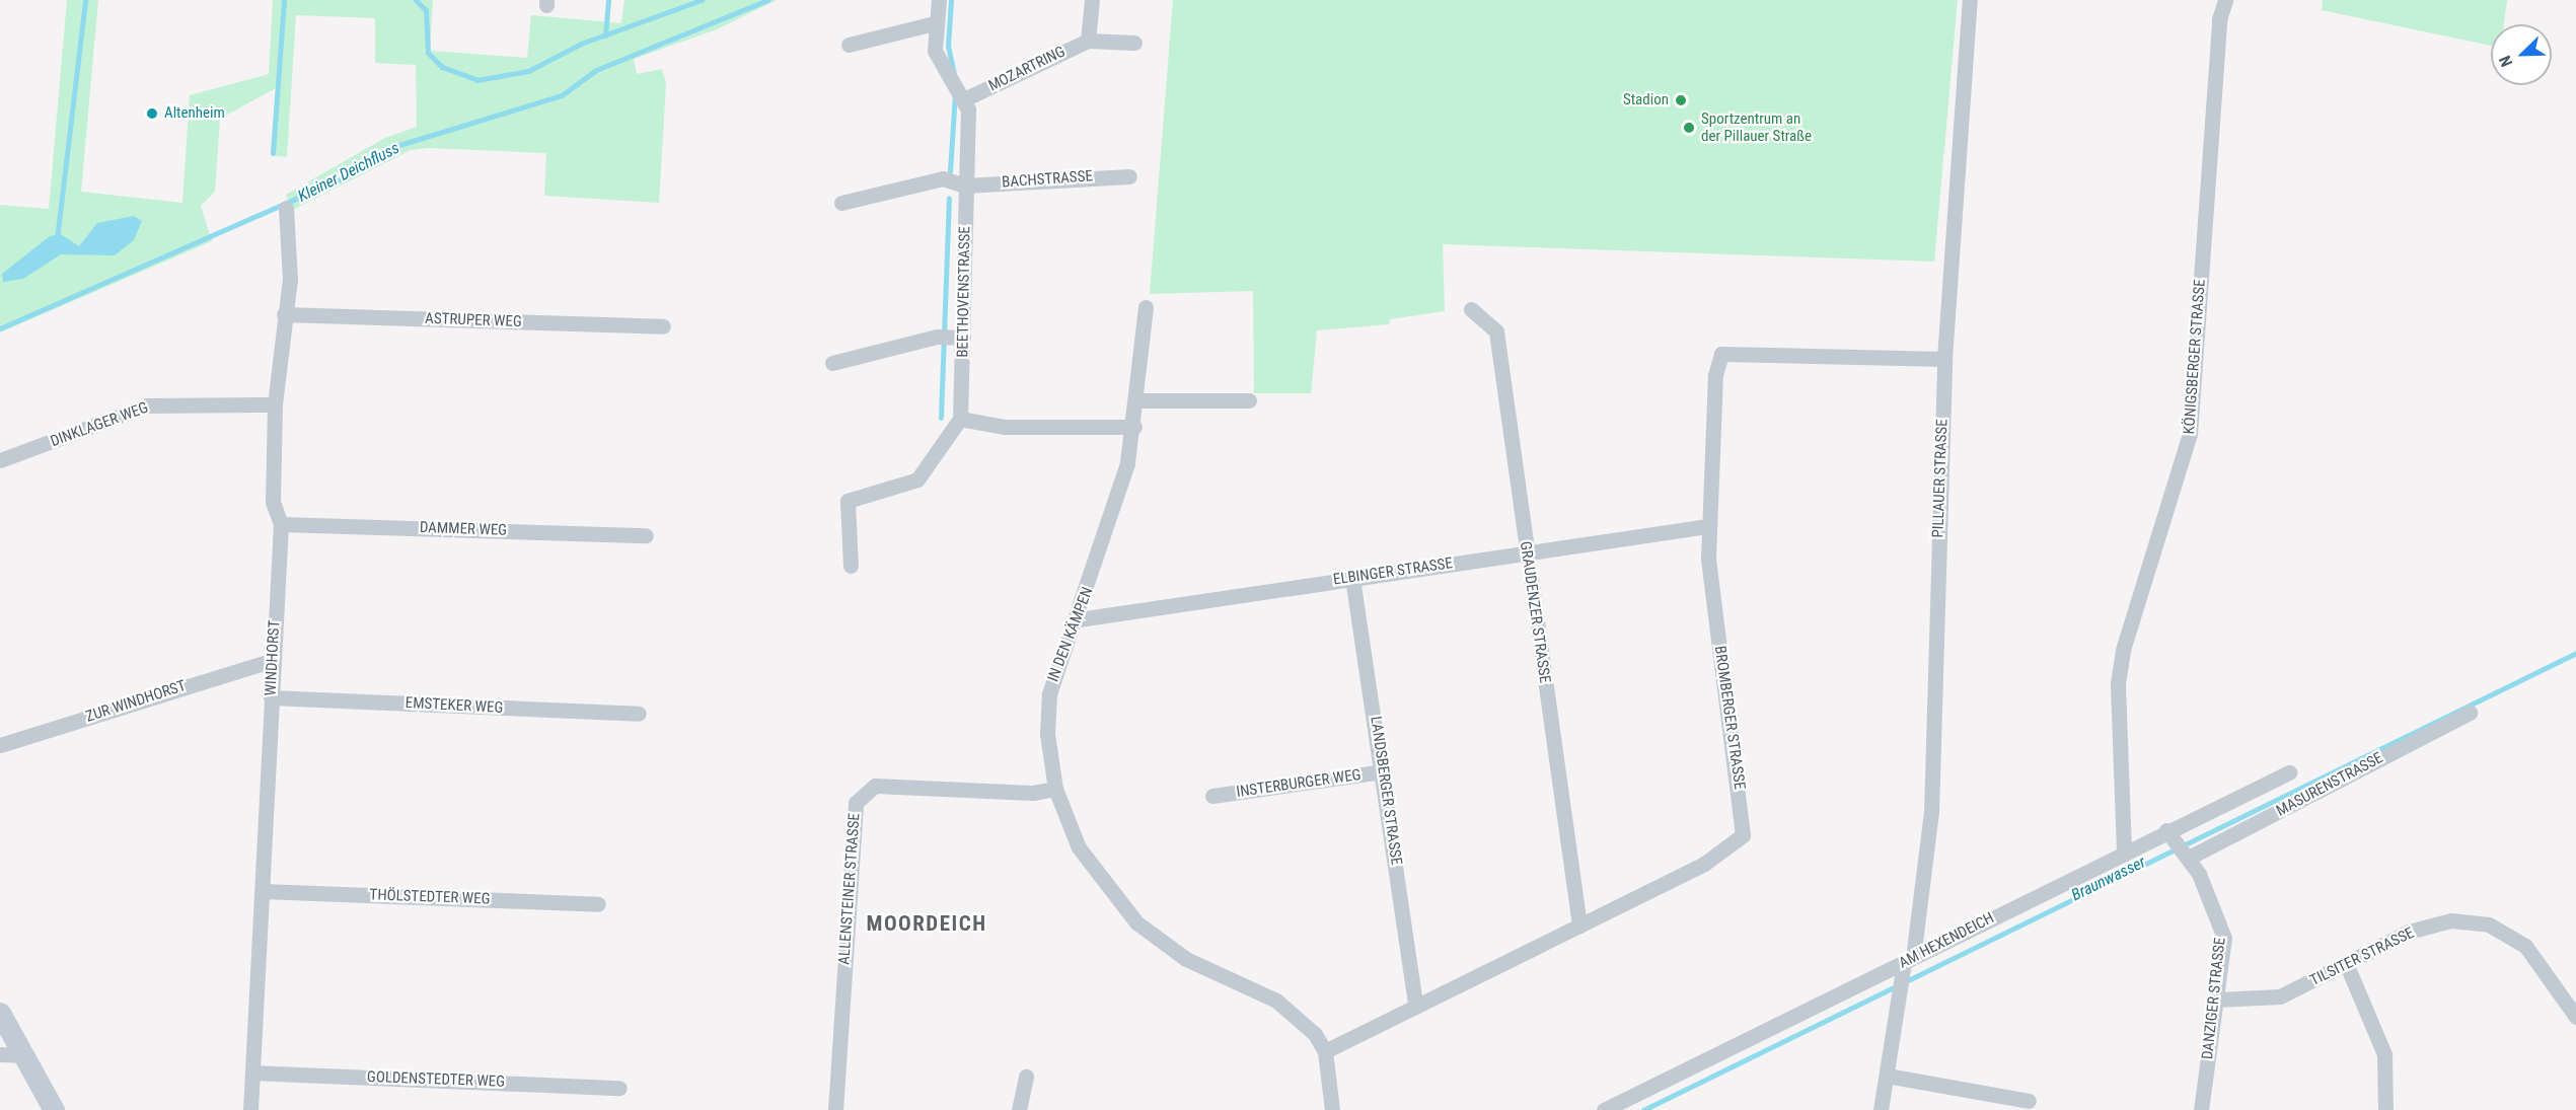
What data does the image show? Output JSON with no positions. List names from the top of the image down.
{
  "streets": {
    "street": [
      "MOZARTRING",
      "BACHSTRASSE",
      "BEETHOVENSTRASSE",
      "ASTRUPER WEG",
      "KÖNIGSBERGER STRASSE",
      "DINKLAGER WEG",
      "PILLAUER STRASSE",
      "DAMMER WEG",
      "ELBINGER STRASSE",
      "GRAUDENZER STRASSE",
      "IN DEN KÄMPEN",
      "WINDHORST",
      "ZUR WINDHORST",
      "EMSTEKER WEG",
      "BROMBERGER STRASSE",
      "INSTERBURGER WEG",
      "MASURENSTRASSE",
      "LANDSBERGER STRASSE",
      "ALLENSTEINER STRASSE",
      "THÖLSTEDTER WEG",
      "AM HEXENDEICH",
      "TILSITER STRASSE",
      "DANZIGER STRASSE",
      "GOLDENSTEDTER WEG"
    ]
  },
  "crossings": [
    ["MOZARTRING", "BEETHOVENSTRASSE"],
    ["BACHSTRASSE", "BEETHOVENSTRASSE"],
    ["ASTRUPER WEG", "WINDHORST"],
    ["KÖNIGSBERGER STRASSE", "AM HEXENDEICH"],
    ["DINKLAGER WEG", "WINDHORST"],
    ["PILLAUER STRASSE", "BROMBERGER STRASSE"],
    ["PILLAUER STRASSE", "AM HEXENDEICH"],
    ["DAMMER WEG", "WINDHORST"],
    ["ELBINGER STRASSE", "GRAUDENZER STRASSE"],
    ["ELBINGER STRASSE", "IN DEN KÄMPEN"],
    ["ELBINGER STRASSE", "BROMBERGER STRASSE"],
    ["ELBINGER STRASSE", "LANDSBERGER STRASSE"],
    ["GRAUDENZER STRASSE", "BROMBERGER STRASSE"],
    ["IN DEN KÄMPEN", "BROMBERGER STRASSE"],
    ["IN DEN KÄMPEN", "ALLENSTEINER STRASSE"],
    ["WINDHORST", "ZUR WINDHORST"],
    ["WINDHORST", "EMSTEKER WEG"],
    ["WINDHORST", "THÖLSTEDTER WEG"],
    ["WINDHORST", "GOLDENSTEDTER WEG"],
    ["BROMBERGER STRASSE", "LANDSBERGER STRASSE"],
    ["INSTERBURGER WEG", "LANDSBERGER STRASSE"],
    ["MASURENSTRASSE", "DANZIGER STRASSE"],
    ["AM HEXENDEICH", "DANZIGER STRASSE"],
    ["TILSITER STRASSE", "DANZIGER STRASSE"]
  ],
  "districts": ["MOORDEICH"],
  "water": ["Kleiner Deichfluss", "Braunwasser"],
  "places": ["Stadion", "Altenheim", "Sportzentrum an der Pillauer Straße"],
  "north": "bottom left"
}
